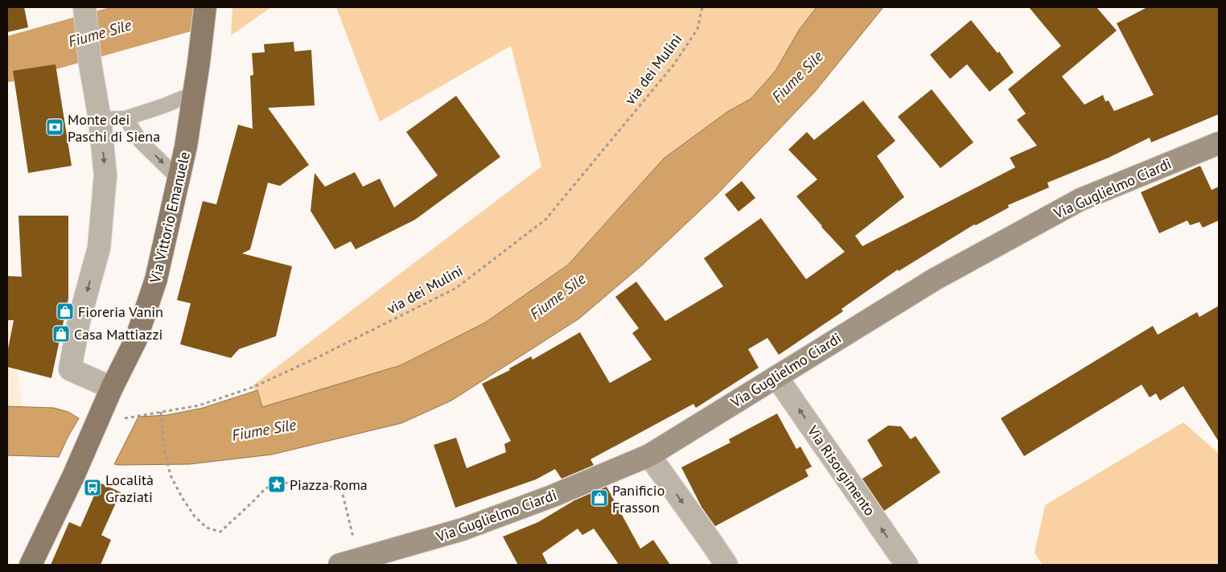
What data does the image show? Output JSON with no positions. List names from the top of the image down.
{
  "streets": {
    "main road": ["Via Guglielmo Ciardi", "Via Vittorio Emanuele"],
    "street": ["Via Risorgimento"],
    "path": ["via dei Mulini"]
  },
  "crossings": [
    ["via dei Mulini", "Via Vittorio Emanuele"],
    ["Via Guglielmo Ciardi", "Via Risorgimento"]
  ],
  "water": ["Fiume Sile"],
  "places": {
    "bank": ["Monte dei Paschi di Siena"],
    "shop": ["Fioreria Vanin", "Casa Mattiazzi", "Panificio Frasson"],
    "place": ["Piazza Roma"],
    "bus stop": ["Località Graziati"]
  }
}
